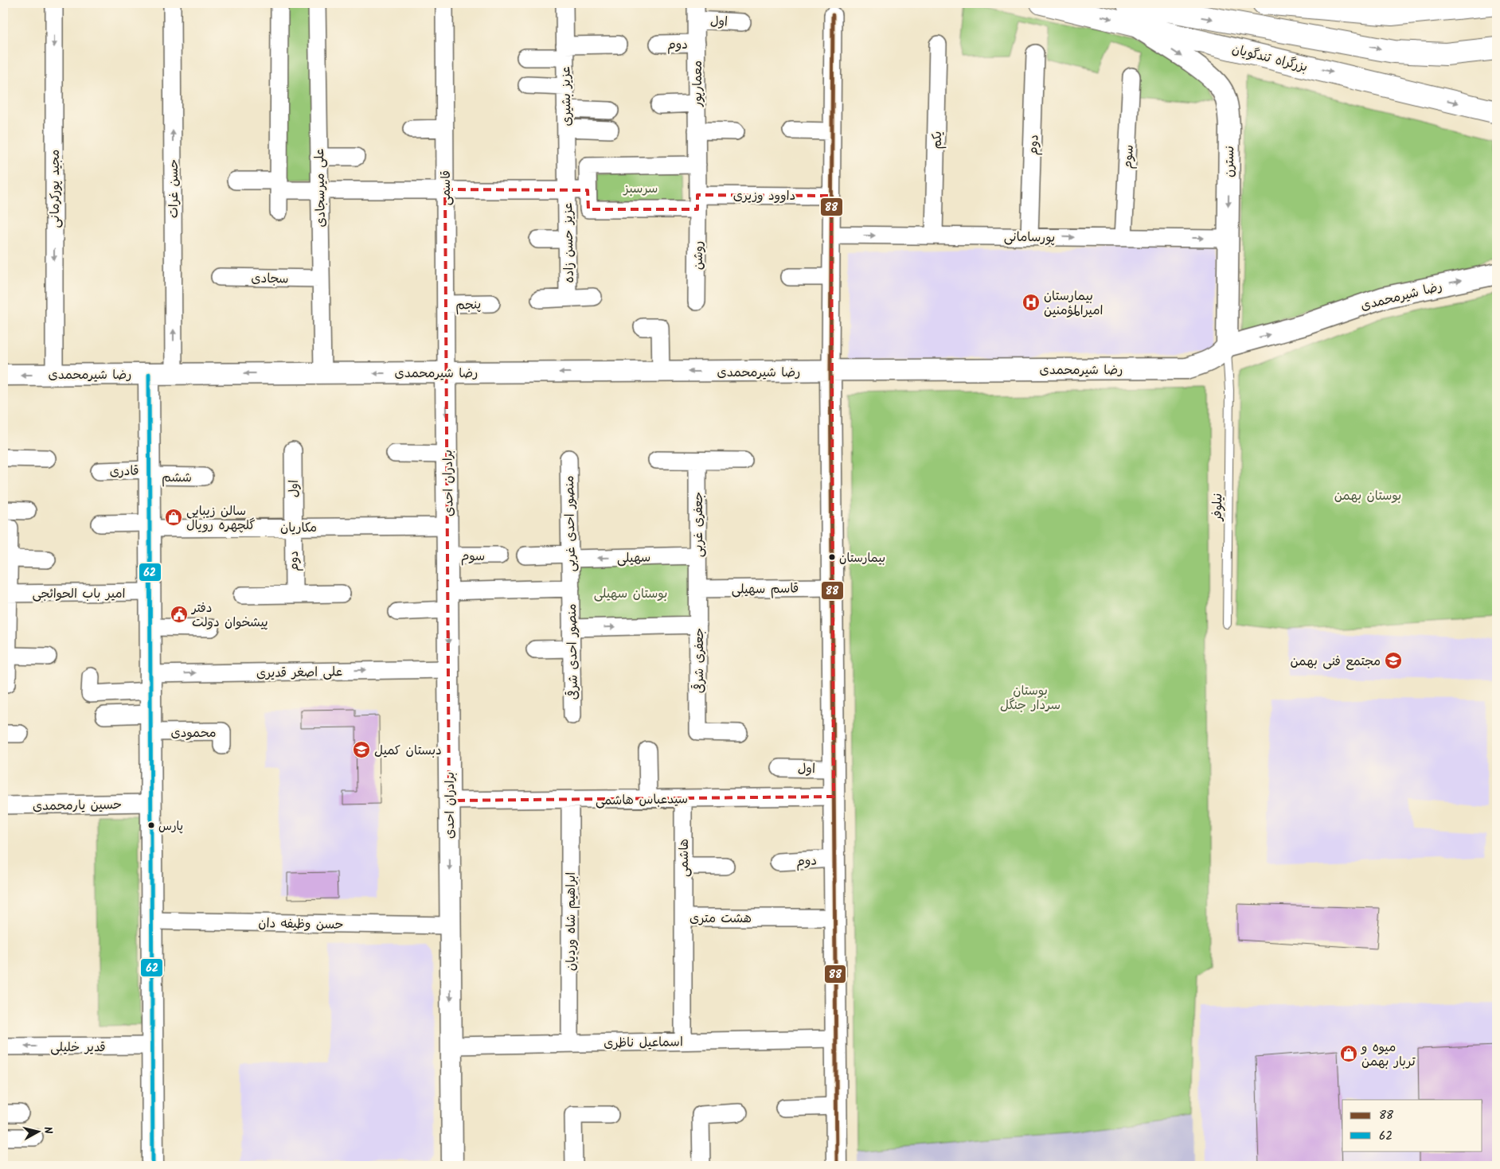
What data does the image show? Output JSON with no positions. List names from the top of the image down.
{
  "streets": {
    "highway": ["بزرگراه تندگویان"],
    "street": [
      "اول",
      "دوم",
      "معمارپور",
      "عزیز بشیری",
      "یکم",
      "سوم",
      "نسترن",
      "علی میرسجادی",
      "قاسمی",
      "مجید پورکرمانی",
      "حسن غرات",
      "داوود وزیری",
      "پورسامانی",
      "عزیز حسن زاده",
      "روشن",
      "سجادی",
      "رضا شیرمحمدی",
      "پنجم",
      "قادری",
      "ششم",
      "برادران احدی",
      "منصور احدی غربی",
      "جعفری غربی",
      "مکاریان",
      "سهیلی",
      "قاسم سهیلی",
      "امیر باب الحوائجی",
      "منصور احدی شرقی",
      "جعفری شرقی",
      "علی اصغر قدیری",
      "محمودی",
      "سیدعباس هاشمی",
      "حسین یارمحمدی",
      "هاشمی",
      "هشت متری",
      "ابراهیم شاه وردیان",
      "حسن وظیفه دان",
      "اسماعیل ناظری",
      "قدیر خلیلی"
    ],
    "lane": ["نیلوفر"]
  },
  "crossings": [
    ["اول", "دوم"],
    ["اول", "معمارپور"],
    ["اول", "مکاریان"],
    ["دوم", "معمارپور"],
    ["دوم", "پورسامانی"],
    ["دوم", "مکاریان"],
    ["بزرگراه تندگویان", "نسترن"],
    ["عزیز بشیری", "عزیز حسن زاده"],
    ["یکم", "پورسامانی"],
    ["سوم", "پورسامانی"],
    ["سوم", "برادران احدی"],
    ["نسترن", "پورسامانی"],
    ["نسترن", "رضا شیرمحمدی"],
    ["نسترن", "نیلوفر"],
    ["علی میرسجادی", "سجادی"],
    ["علی میرسجادی", "رضا شیرمحمدی"],
    ["قاسمی", "رضا شیرمحمدی"],
    ["قاسمی", "پنجم"],
    ["قاسمی", "برادران احدی"],
    ["مجید پورکرمانی", "رضا شیرمحمدی"],
    ["حسن غرات", "رضا شیرمحمدی"],
    ["داوود وزیری", "روشن"],
    ["رضا شیرمحمدی", "برادران احدی"],
    ["رضا شیرمحمدی", "نیلوفر"],
    ["قادری", "ششم"],
    ["برادران احدی", "مکاریان"],
    ["برادران احدی", "علی اصغر قدیری"],
    ["برادران احدی", "سیدعباس هاشمی"],
    ["برادران احدی", "حسن وظیفه دان"],
    ["برادران احدی", "اسماعیل ناظری"],
    ["منصور احدی غربی", "سهیلی"],
    ["منصور احدی غربی", "منصور احدی شرقی"],
    ["جعفری غربی", "سهیلی"],
    ["جعفری غربی", "قاسم سهیلی"],
    ["جعفری غربی", "جعفری شرقی"],
    ["قاسم سهیلی", "جعفری شرقی"],
    ["سیدعباس هاشمی", "هاشمی"],
    ["سیدعباس هاشمی", "ابراهیم شاه وردیان"],
    ["هاشمی", "هشت متری"],
    ["هشت متری", "اسماعیل ناظری"],
    ["ابراهیم شاه وردیان", "اسماعیل ناظری"]
  ],
  "one_way": [
    "نسترن",
    "مجید پورکرمانی",
    "پورسامانی",
    "برادران احدی"
  ],
  "parks": [
    "سرسبز",
    "بوستان بهمن",
    "بوستان سهیلی",
    "بوستان سردار جنگل"
  ],
  "places": {
    "hospital": ["بیمارستان امیرالمؤمنین"],
    "shop": ["سالن زیبایی گلچهره رویال", "میوه و تربار بهمن"],
    "other": ["بیمارستان", "پارس"],
    "public building": ["دفتر پیشخوان دولت"],
    "school or university": ["مجتمع فنی بهمن", "دبستان کمیل"]
  },
  "lines": ["transit line 88", "transit line 62"],
  "legend": ["88", "62"],
  "north": "right"
}
